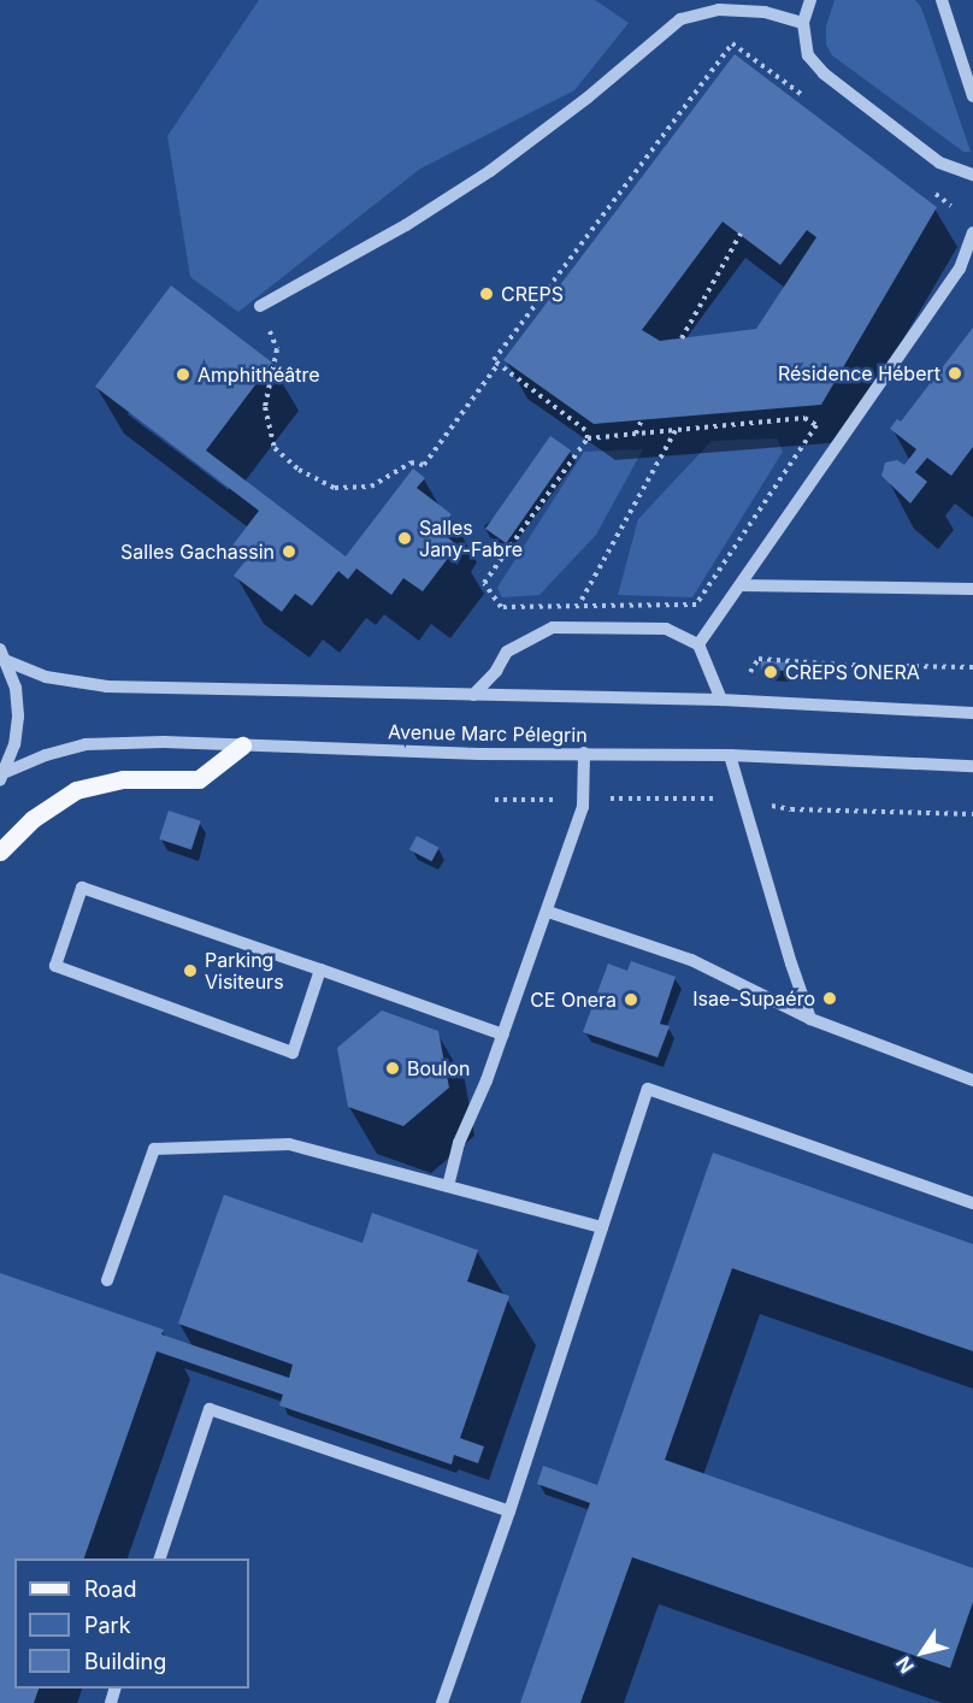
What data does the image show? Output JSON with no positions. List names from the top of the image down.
{
  "streets": {
    "street": ["Avenue Marc Pélegrin"]
  },
  "places": [
    "CREPS",
    "Résidence Hébert",
    "Amphithéâtre",
    "Salles Jany-Fabre",
    "Salles Gachassin",
    "CREPS ONERA",
    "Parking Visiteurs",
    "Isae-Supaéro",
    "CE Onera",
    "Boulon"
  ],
  "legend": ["Road", "Park", "Building"],
  "north": "bottom left"
}
